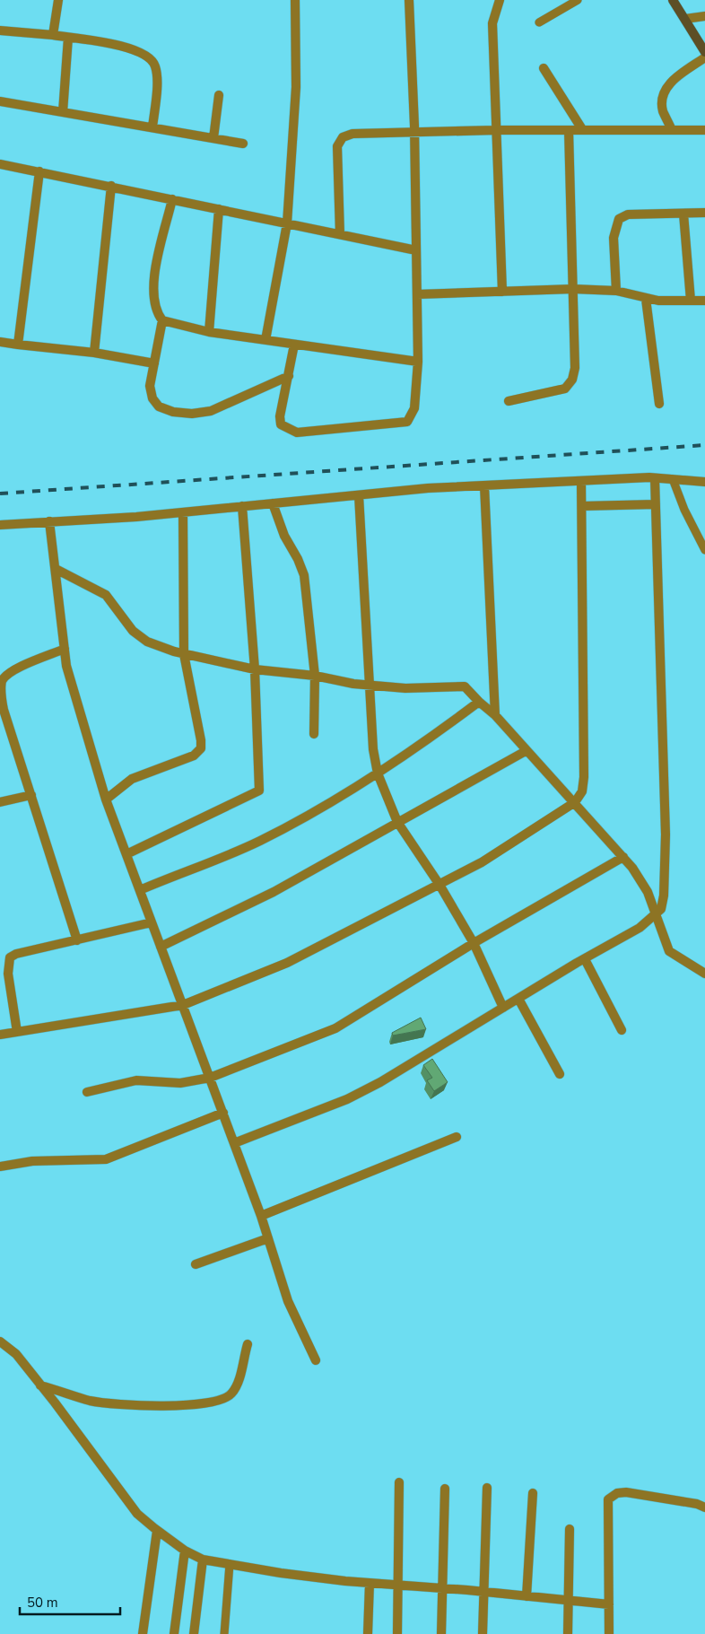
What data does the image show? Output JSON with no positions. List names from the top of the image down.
{
  "scale_bar": "50 m"
}
